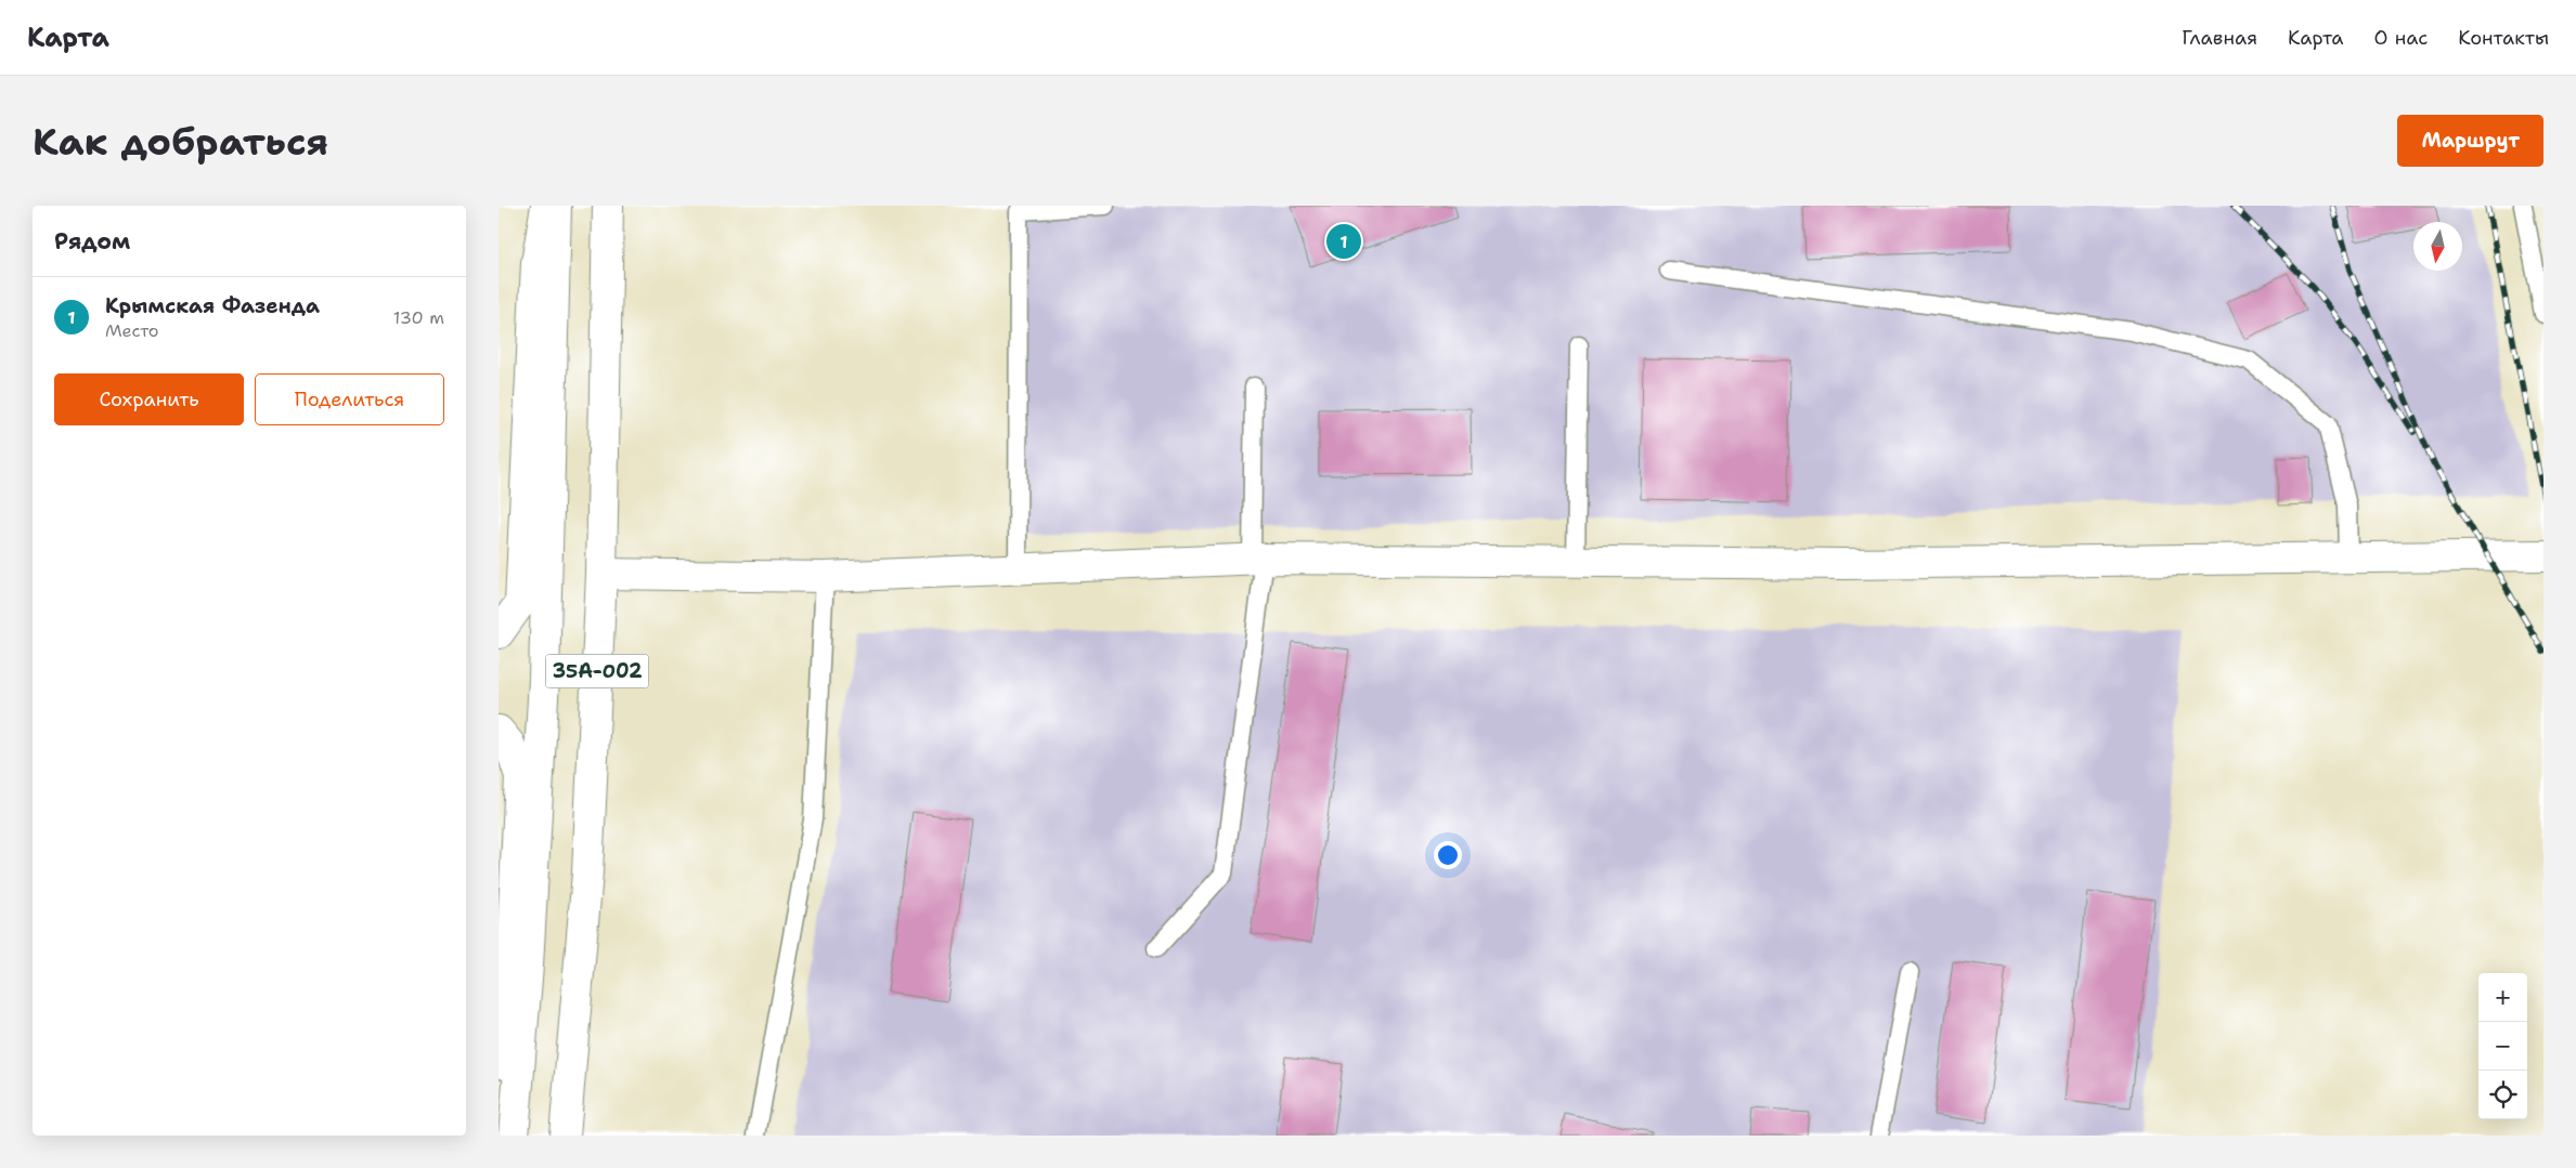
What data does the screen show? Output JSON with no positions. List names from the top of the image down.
{
  "streets": {
    "street": ["35А-002"]
  },
  "north": "bottom",
  "page": {
    "header": "Карта",
    "nav": [
      "Главная",
      "Карта",
      "О нас",
      "Контакты"
    ],
    "buttons": [
      "Маршрут",
      ["Сохранить", "Поделиться"]
    ],
    "title": "Как добраться",
    "heading": "Рядом",
    "pins": "1",
    "list": [
      {
        "mark": "1",
        "name": "Крымская Фазенда",
        "note": "Место",
        "value": "130 m"
      }
    ],
    "map_buttons": ["+", "−"]
  }
}
